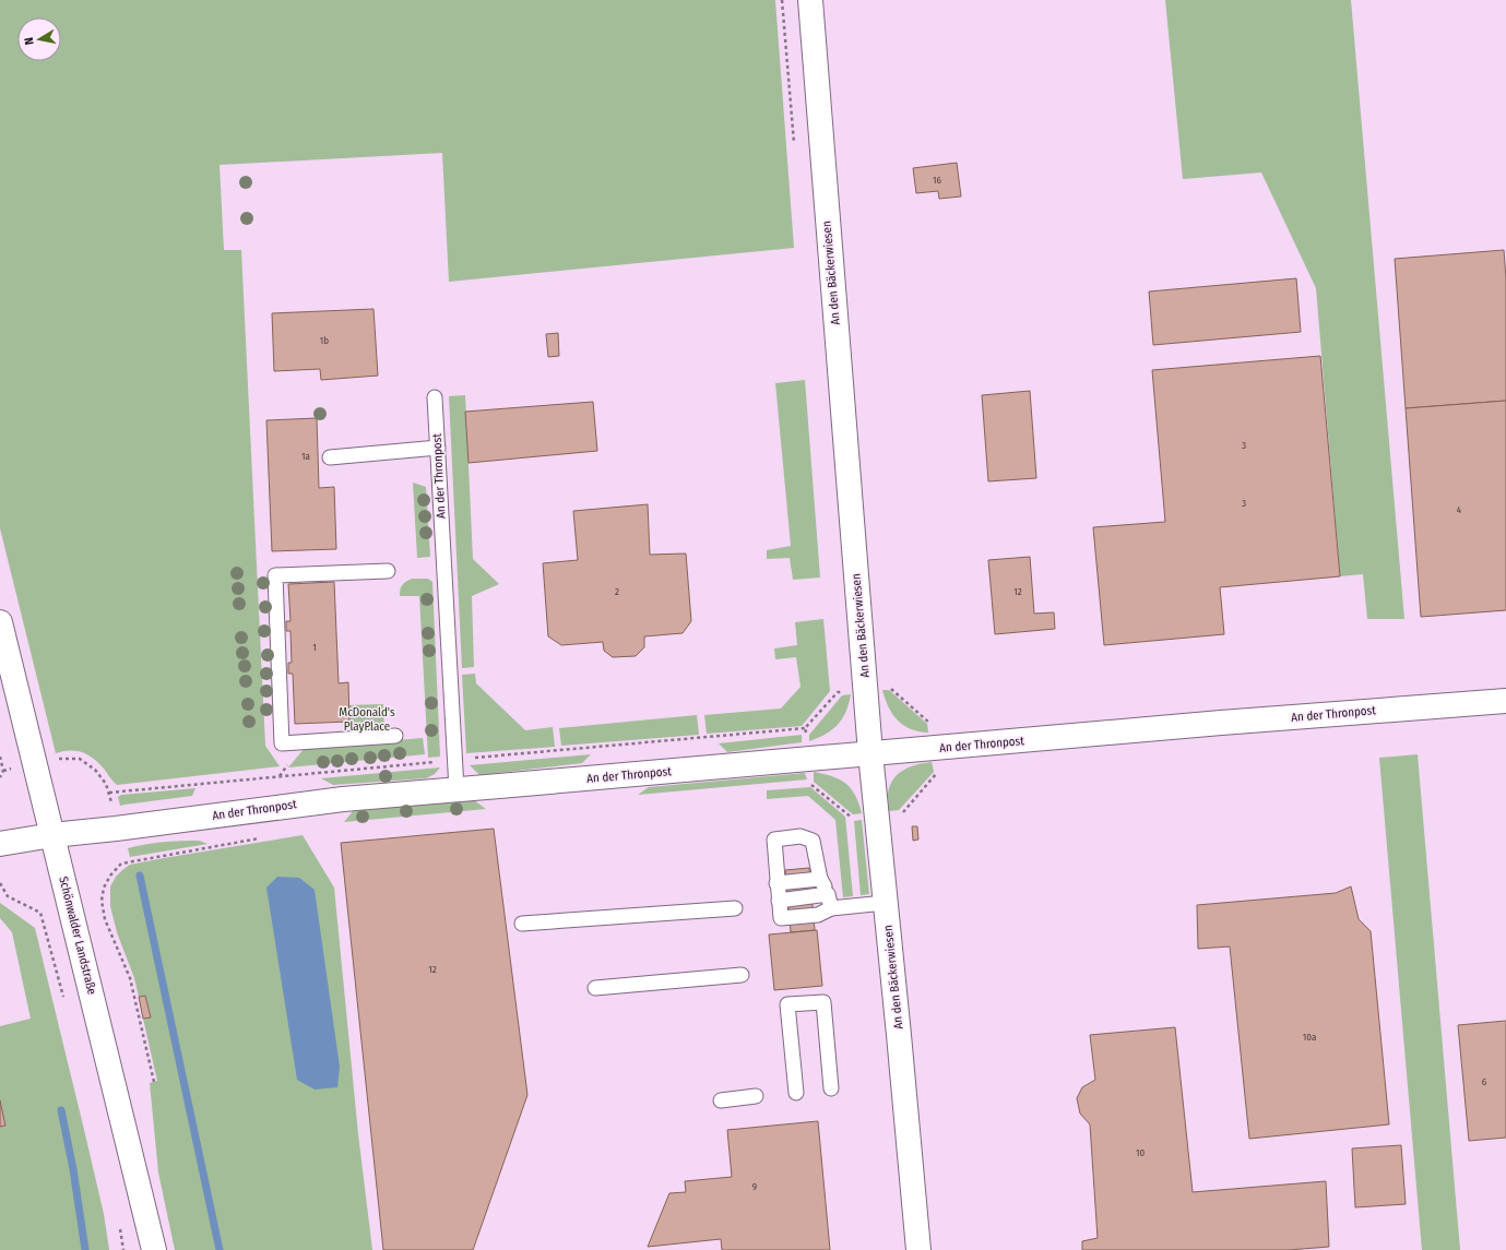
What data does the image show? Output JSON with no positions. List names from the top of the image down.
{
  "streets": {
    "street": ["An den Bäckerwiesen", "An der Thronpost", "Schönwalder Landstraße"]
  },
  "crossings": [
    ["An den Bäckerwiesen", "An der Thronpost"],
    ["An der Thronpost", "Schönwalder Landstraße"]
  ],
  "parks": ["McDonald's PlayPlace"],
  "house_numbers": [
    "16",
    "1b",
    "3",
    "1a",
    "3",
    "4",
    "2",
    "12",
    "1",
    "12",
    "10a",
    "6",
    "10",
    "9"
  ],
  "north": "left"
}
